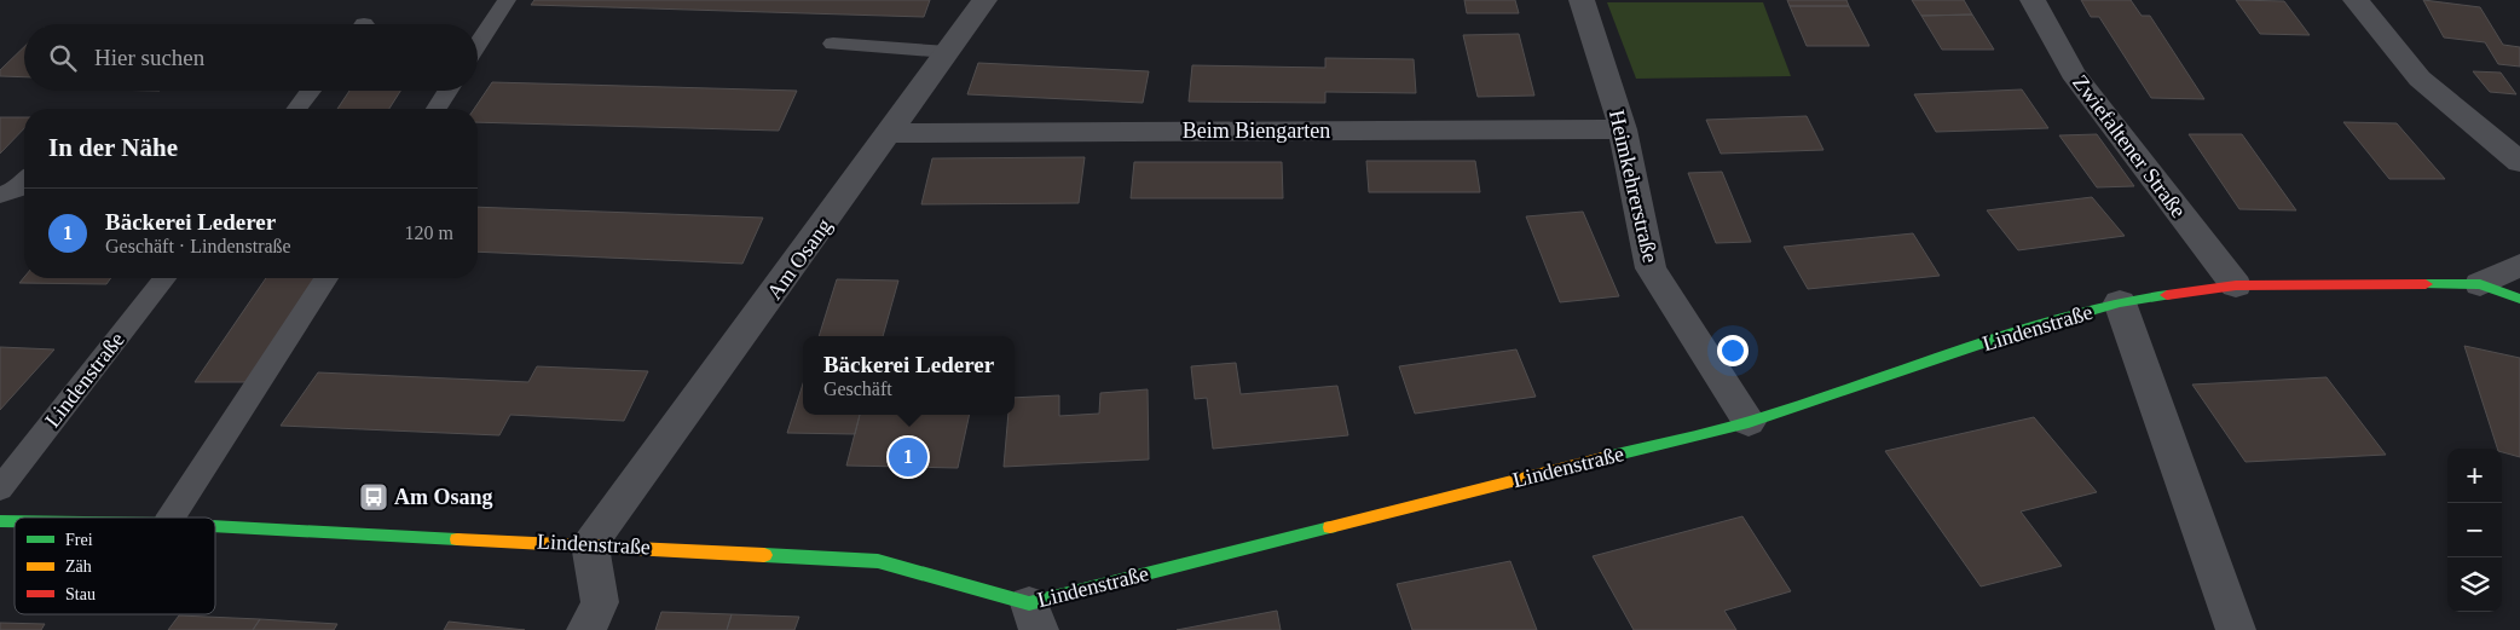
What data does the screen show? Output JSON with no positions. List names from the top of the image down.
{
  "streets": {
    "street": [
      "Beim Biengarten",
      "Zwiefaltener Straße",
      "Heimkehrerstraße",
      "Am Osang",
      "Lindenstraße"
    ]
  },
  "crossings": [
    ["Beim Biengarten", "Heimkehrerstraße"],
    ["Beim Biengarten", "Am Osang"],
    ["Zwiefaltener Straße", "Lindenstraße"],
    ["Heimkehrerstraße", "Lindenstraße"],
    ["Am Osang", "Lindenstraße"]
  ],
  "places": {
    "bus stop": ["Am Osang"]
  },
  "legend": ["Frei", "Zäh", "Stau"],
  "page": {
    "search": "Hier suchen",
    "heading": "In der Nähe",
    "list": [
      {
        "mark": "1",
        "name": "Bäckerei Lederer",
        "note": "Geschäft · Lindenstraße",
        "value": "120 m"
      }
    ],
    "popup": ["Bäckerei Lederer", "Geschäft"],
    "pins": "1",
    "map_buttons": ["+", "−"]
  }
}
